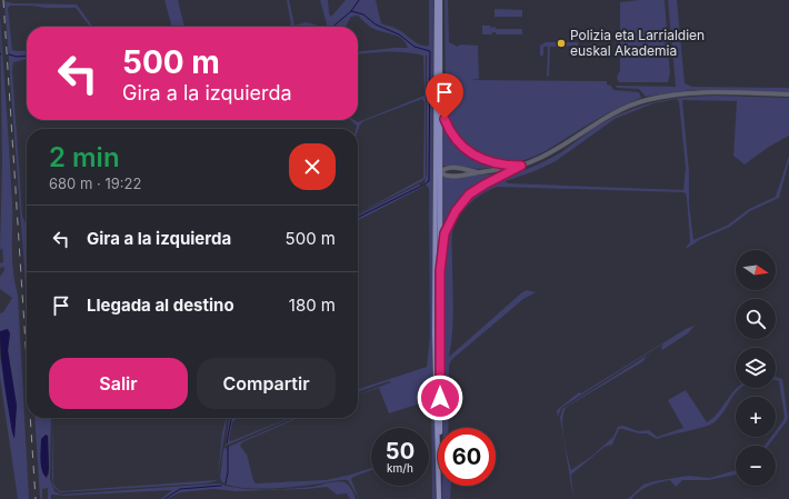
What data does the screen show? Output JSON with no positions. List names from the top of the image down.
{
  "places": ["Polizia eta Larrialdien euskal Akademia"],
  "north": "right",
  "page": {
    "turn": ["500 m", "Gira a la izquierda"],
    "heading": ["2 min", "680 m · 19:22"],
    "list": [
      {
        "name": "Gira a la izquierda",
        "value": "500 m"
      },
      {
        "name": "Llegada al destino",
        "value": "180 m"
      }
    ],
    "map_buttons": ["+", "−"],
    "buttons": ["Salir", "Compartir"],
    "speed": "50 km/h",
    "limit": "60"
  }
}
